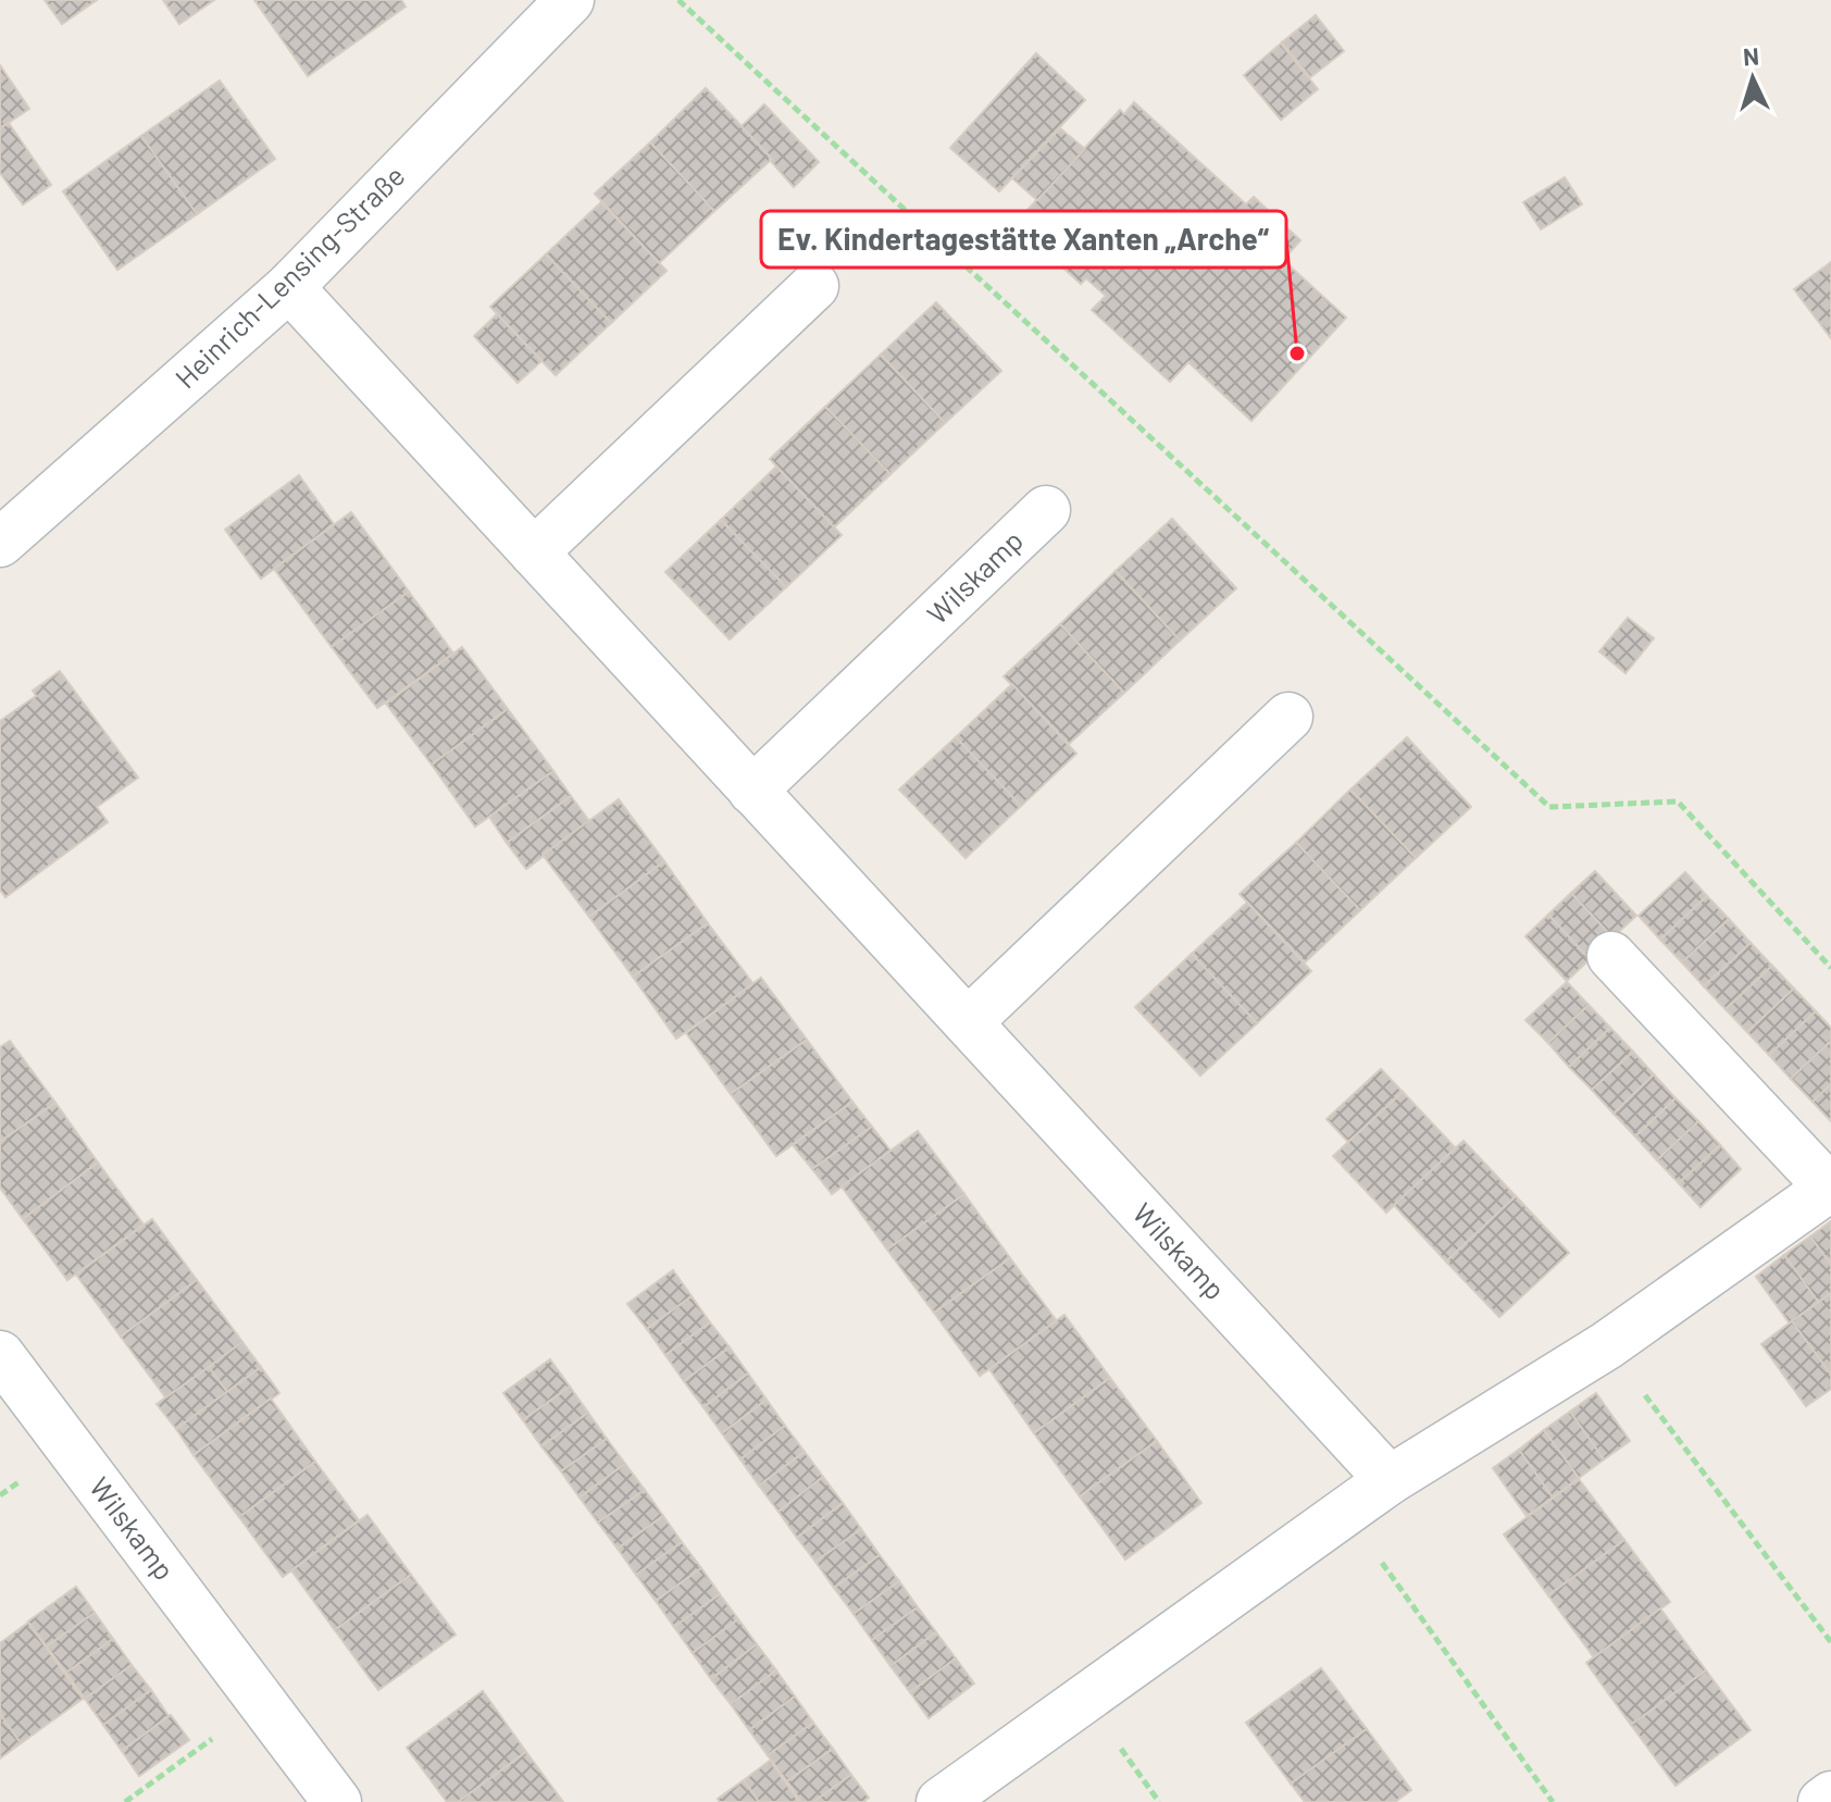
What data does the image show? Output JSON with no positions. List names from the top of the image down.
{
  "streets": {
    "street": ["Heinrich-Lensing-Straße", "Wilskamp"]
  },
  "crossings": [
    ["Heinrich-Lensing-Straße", "Wilskamp"]
  ],
  "places": ["Ev. Kindertagestätte Xanten „Arche“"],
  "north": "top"
}
